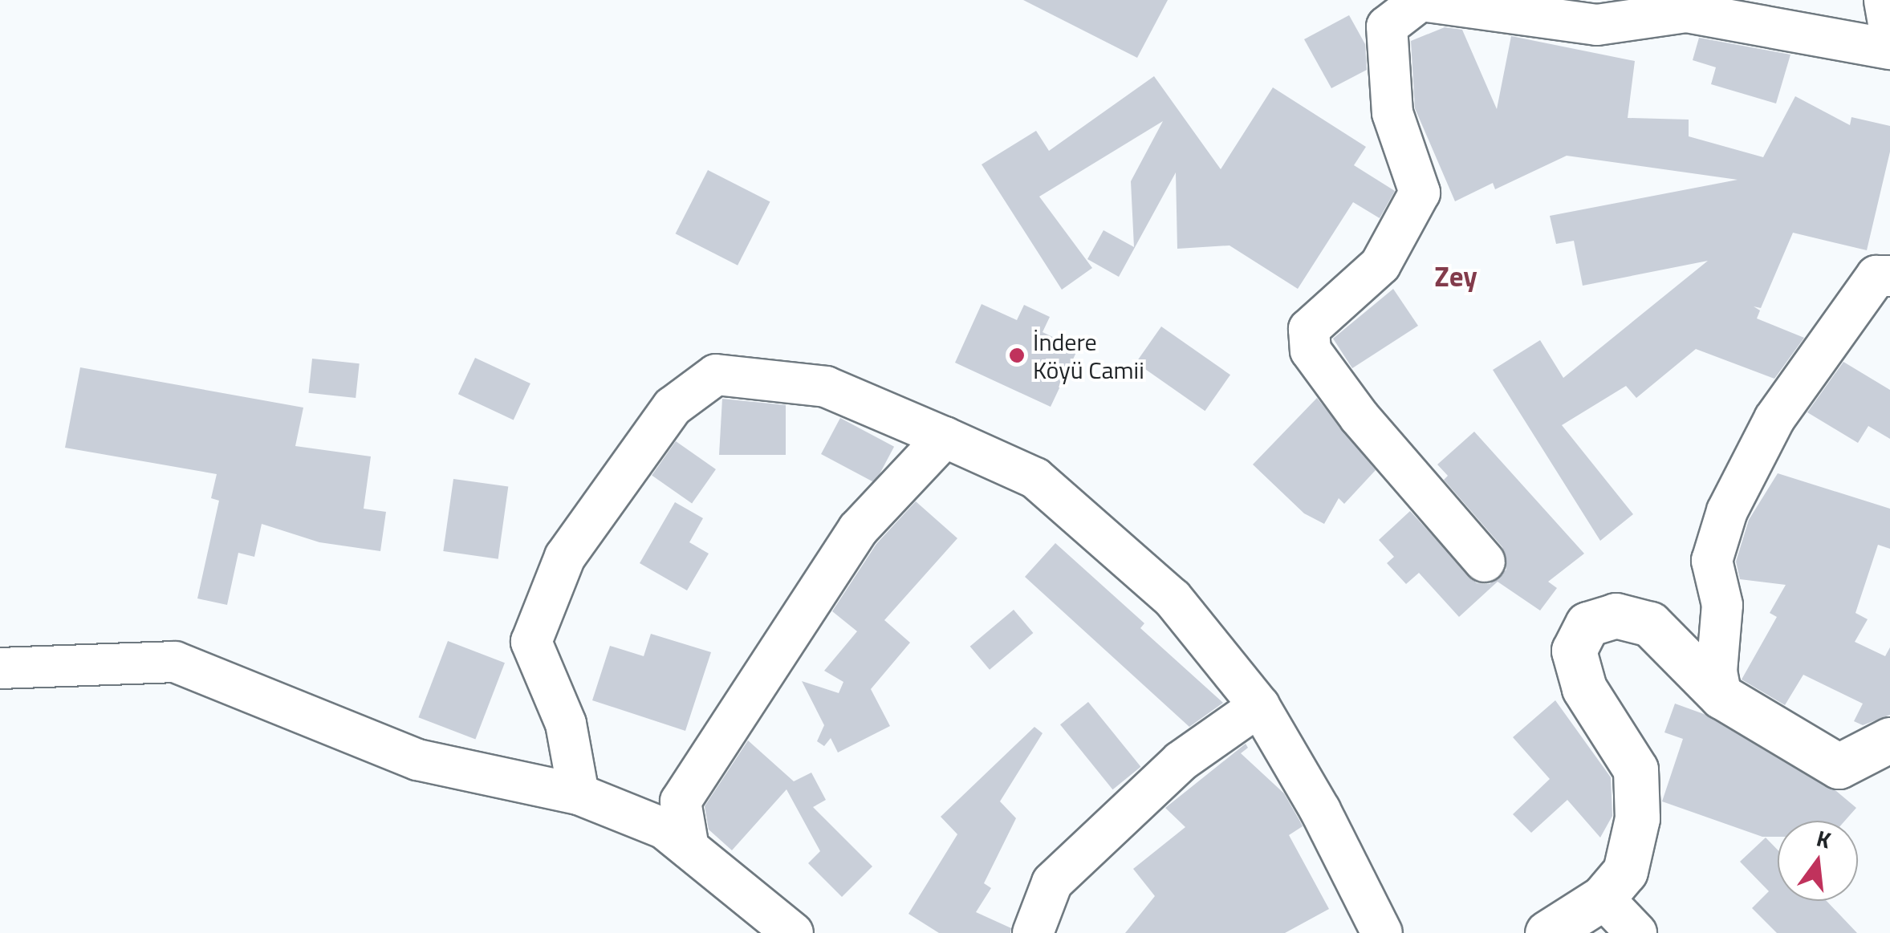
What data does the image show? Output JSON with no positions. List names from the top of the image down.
{
  "districts": ["Zey"],
  "places": ["İndere Köyü Camii"],
  "north": "top"
}
